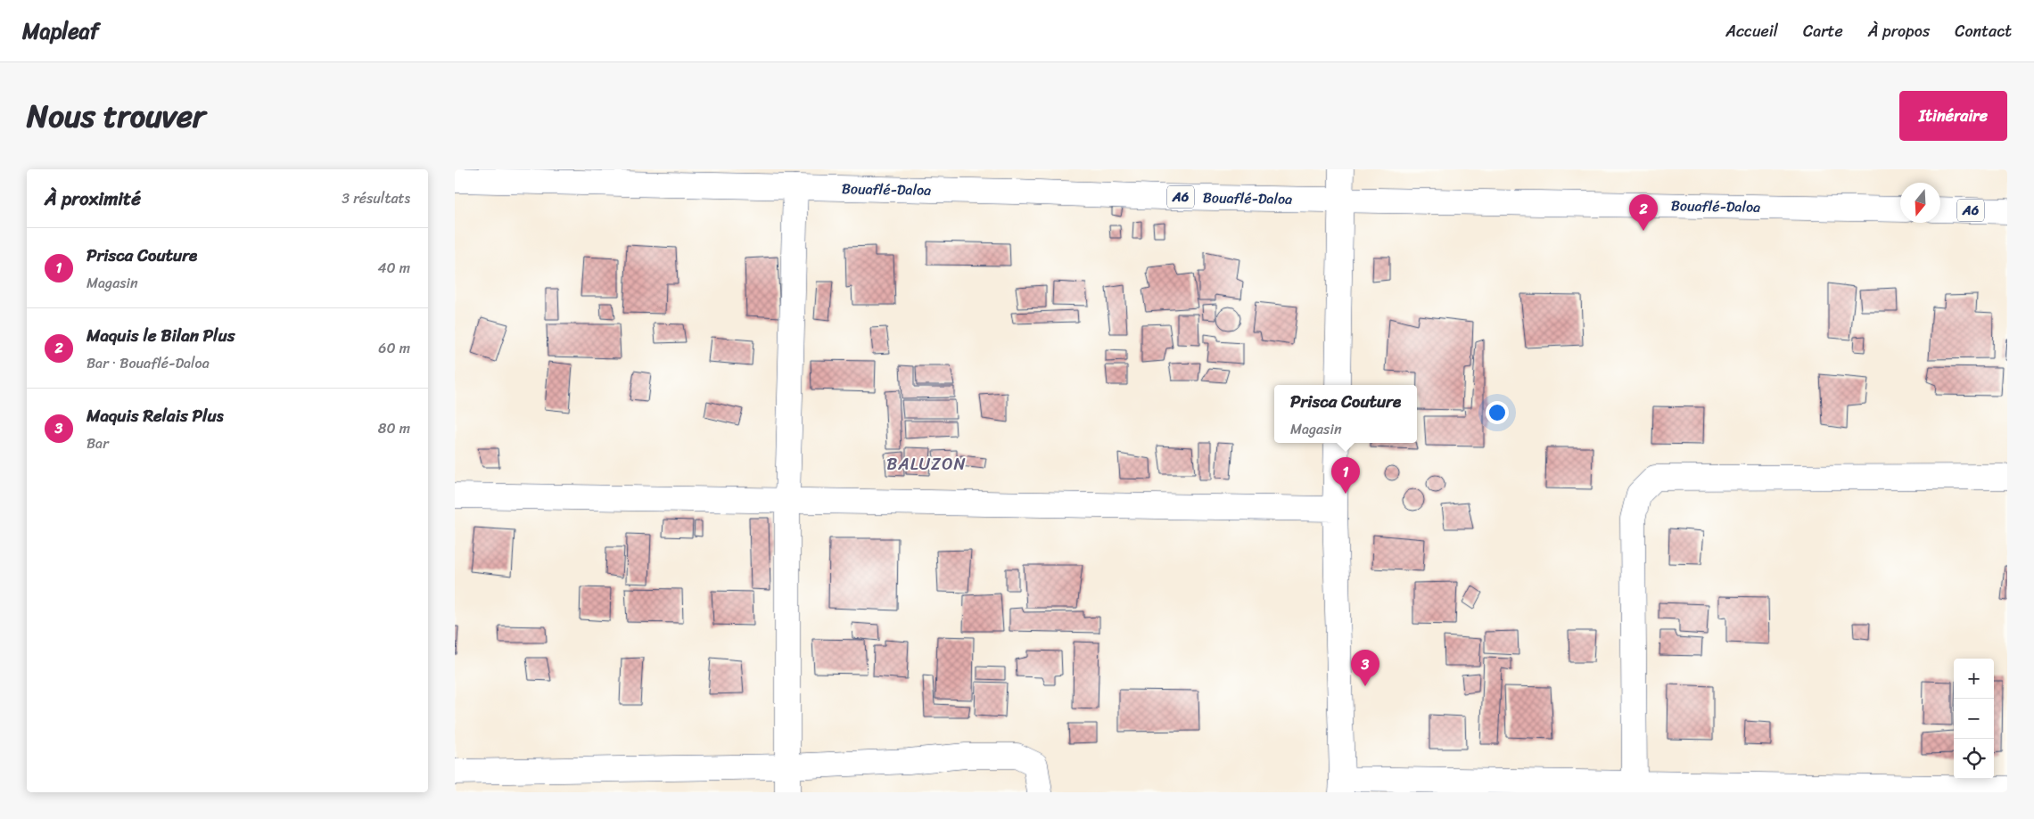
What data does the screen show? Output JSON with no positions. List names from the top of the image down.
{
  "streets": {
    "main road": ["Bouaflé-Daloa", "A6"]
  },
  "districts": ["BALUZON"],
  "north": "bottom",
  "page": {
    "header": "Mapleaf",
    "nav": [
      "Accueil",
      "Carte",
      "À propos",
      "Contact"
    ],
    "title": "Nous trouver",
    "buttons": "Itinéraire",
    "heading": ["À proximité", "3 résultats"],
    "pins": ["2", "1", "3"],
    "list": [
      {
        "mark": "1",
        "name": "Prisca Couture",
        "note": "Magasin",
        "value": "40 m"
      },
      {
        "mark": "2",
        "name": "Maquis le Bilan Plus",
        "note": "Bar · Bouaflé-Daloa",
        "value": "60 m"
      },
      {
        "mark": "3",
        "name": "Maquis Relais Plus",
        "note": "Bar",
        "value": "80 m"
      }
    ],
    "popup": ["Prisca Couture", "Magasin"],
    "map_buttons": ["+", "−"]
  }
}
